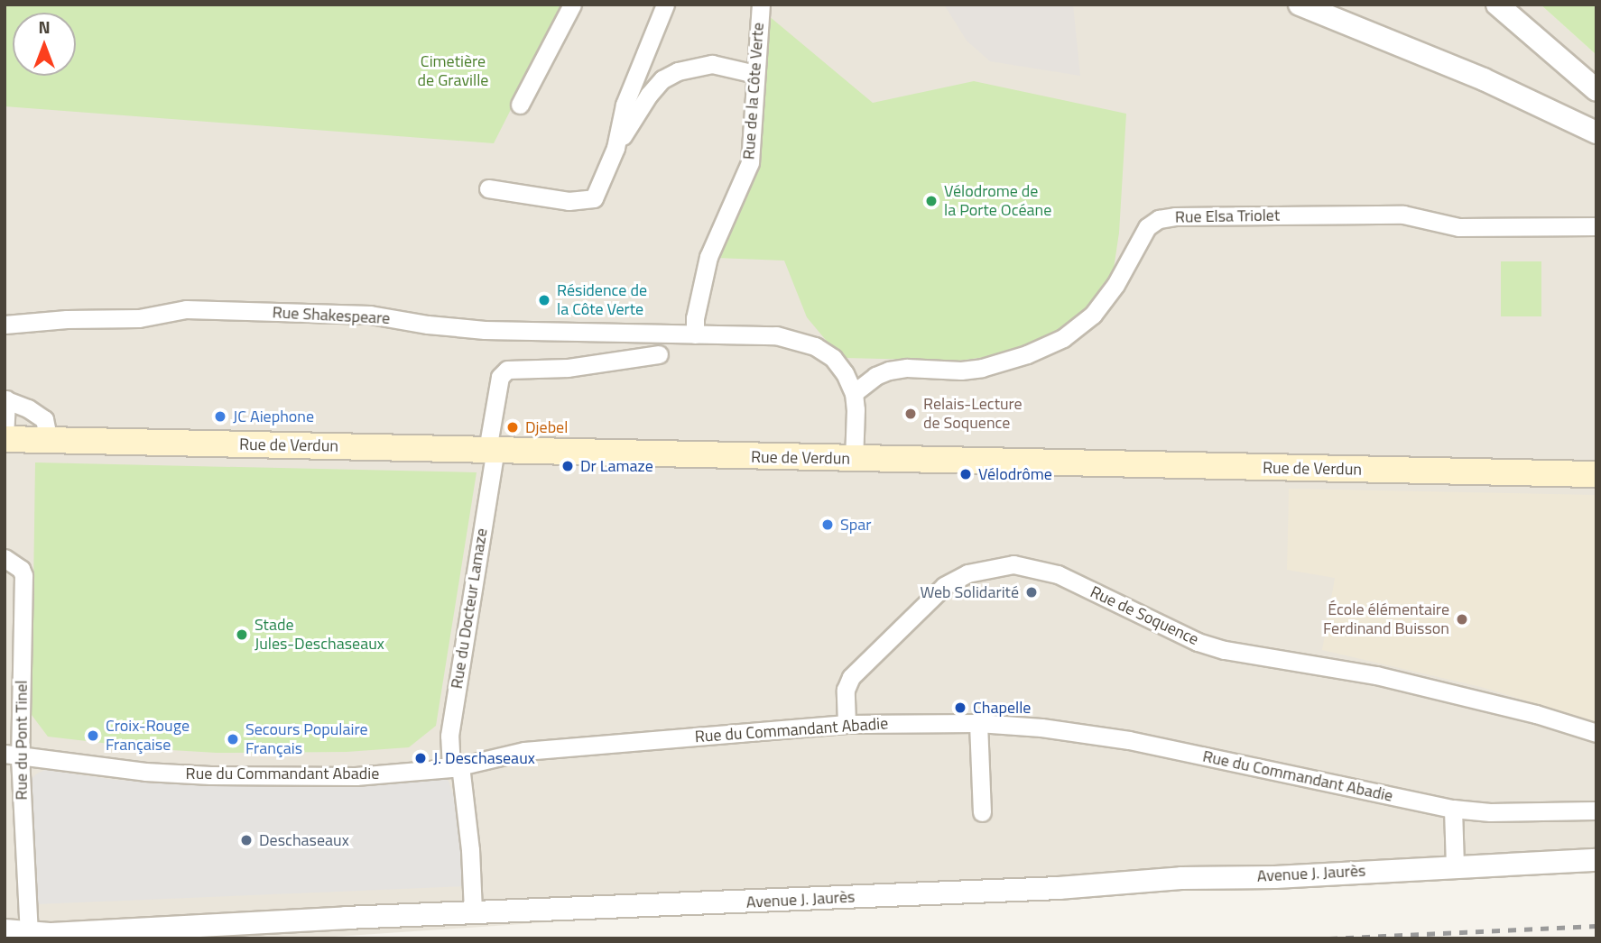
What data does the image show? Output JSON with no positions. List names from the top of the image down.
{
  "streets": {
    "main road": ["Rue de Verdun"],
    "street": [
      "Rue de la Côte Verte",
      "Rue Elsa Triolet",
      "Rue Shakespeare",
      "Rue du Docteur Lamaze",
      "Rue de Soquence",
      "Rue du Commandant Abadie",
      "Rue du Pont Tinel",
      "Avenue J. Jaurès"
    ]
  },
  "crossings": [
    ["Rue de la Côte Verte", "Rue Shakespeare"],
    ["Rue de Verdun", "Rue du Docteur Lamaze"],
    ["Rue du Docteur Lamaze", "Rue du Commandant Abadie"],
    ["Rue du Docteur Lamaze", "Avenue J. Jaurès"],
    ["Rue de Soquence", "Rue du Commandant Abadie"],
    ["Rue du Commandant Abadie", "Rue du Pont Tinel"],
    ["Rue du Pont Tinel", "Avenue J. Jaurès"]
  ],
  "parks": ["Cimetière de Graville"],
  "places": [
    "Vélodrome de la Porte Océane",
    "Résidence de la Côte Verte",
    "Relais-Lecture de Soquence",
    "JC Aiephone",
    "Djebel",
    "Dr Lamaze",
    "Vélodrôme",
    "Spar",
    "Web Solidarité",
    "École élémentaire Ferdinand Buisson",
    "Stade Jules-Deschaseaux",
    "Chapelle",
    "Croix-Rouge Française",
    "Secours Populaire Français",
    "J. Deschaseaux",
    "Deschaseaux"
  ],
  "north": "top"
}
